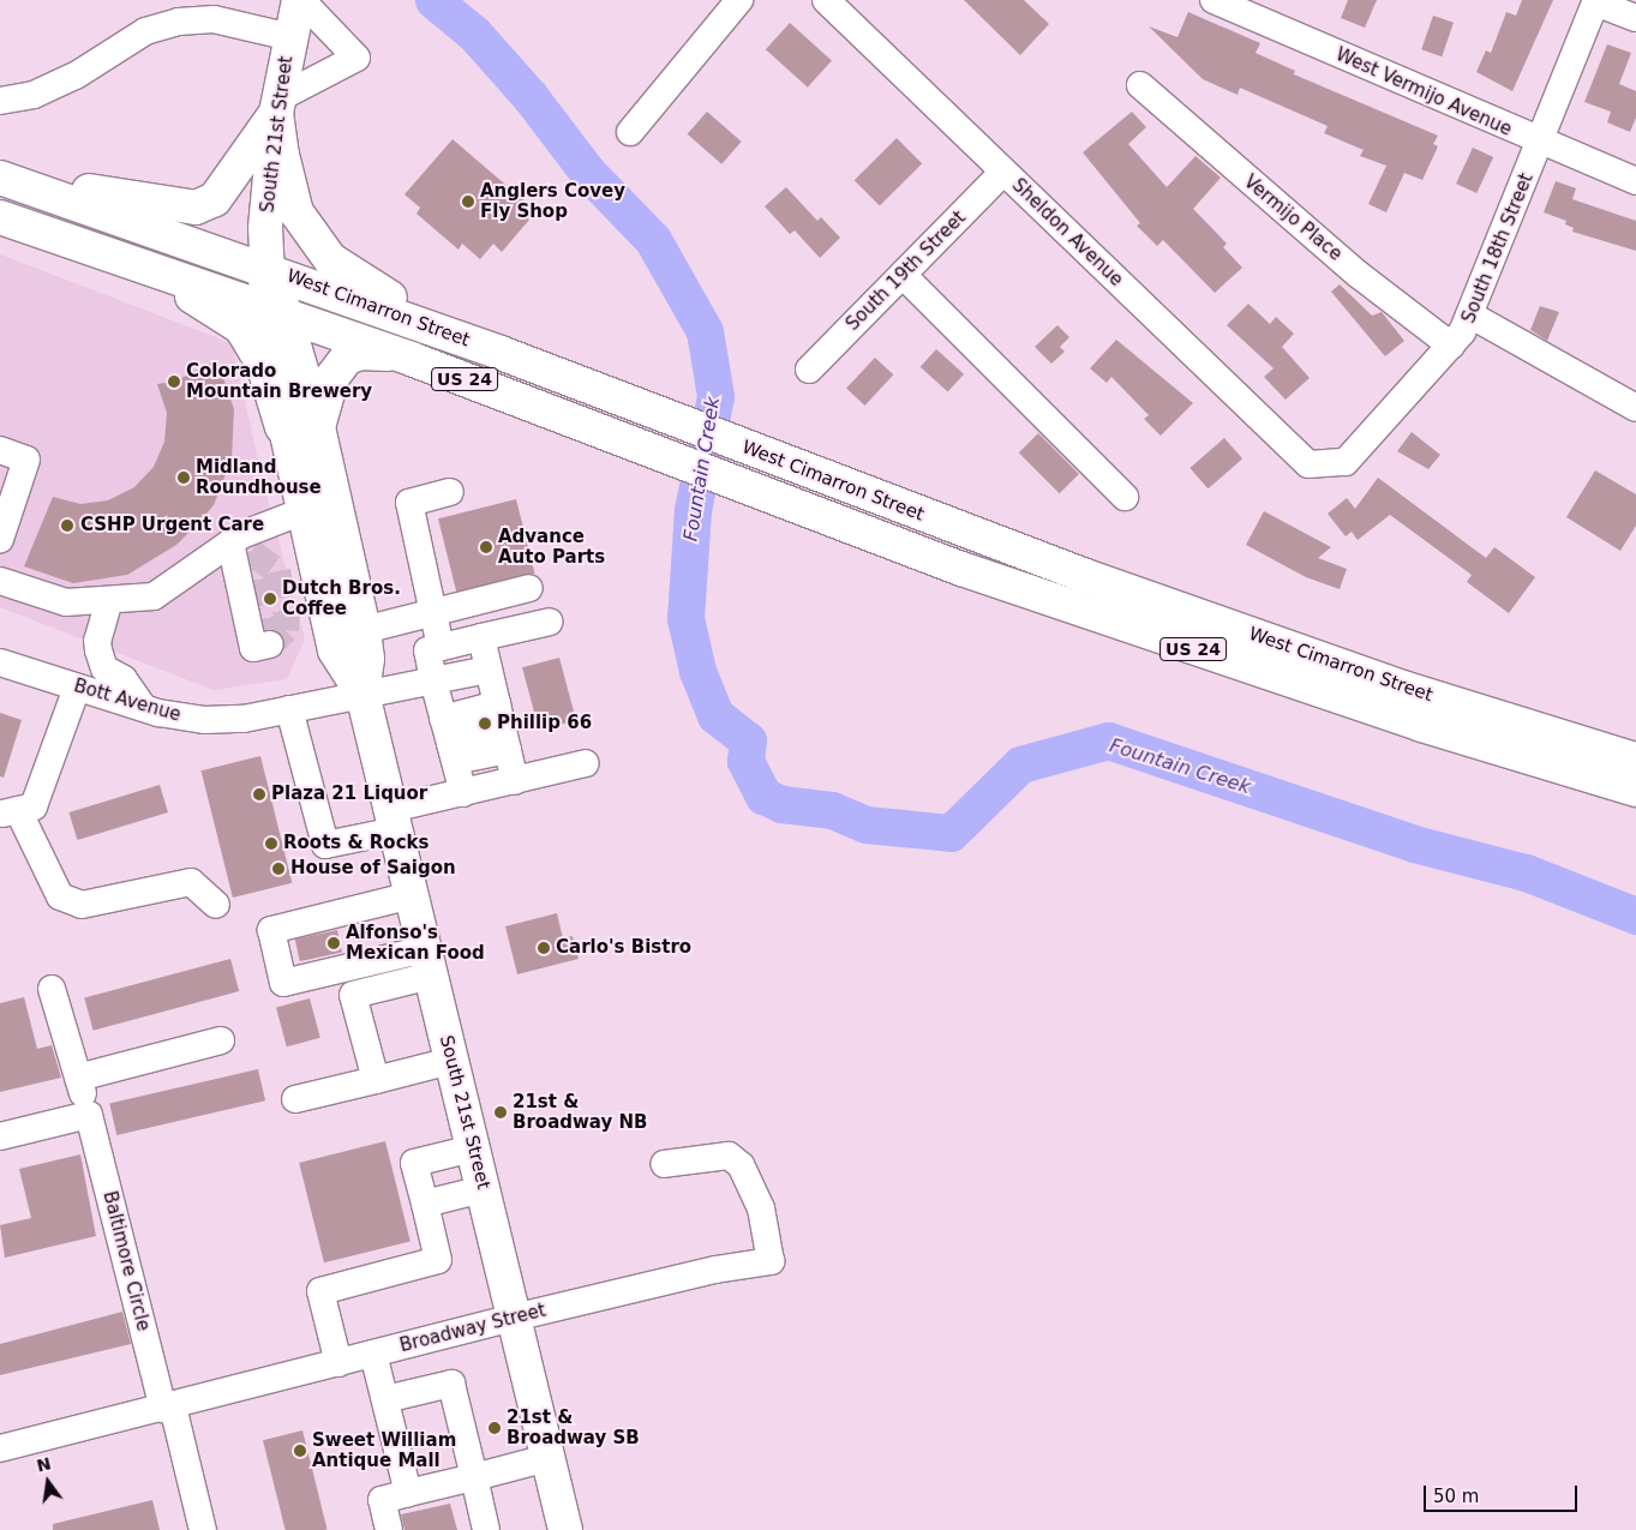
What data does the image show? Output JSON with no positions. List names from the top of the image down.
{
  "streets": {
    "main road": ["South 21st Street", "West Cimarron Street", "US 24"],
    "street": [
      "West Vermijo Avenue",
      "Vermijo Place",
      "Sheldon Avenue",
      "South 18th Street",
      "South 19th Street",
      "Bott Avenue",
      "Baltimore Circle",
      "Broadway Street"
    ]
  },
  "crossings": [
    ["West Vermijo Avenue", "South 18th Street"],
    ["South 21st Street", "West Cimarron Street"],
    ["South 21st Street", "Bott Avenue"],
    ["South 21st Street", "Broadway Street"],
    ["Vermijo Place", "South 18th Street"],
    ["Sheldon Avenue", "South 18th Street"],
    ["Sheldon Avenue", "South 19th Street"],
    ["Baltimore Circle", "Broadway Street"]
  ],
  "water": ["Fountain Creek"],
  "places": [
    "Anglers Covey Fly Shop",
    "Colorado Mountain Brewery",
    "Midland Roundhouse",
    "CSHP Urgent Care",
    "Advance Auto Parts",
    "Dutch Bros. Coffee",
    "Phillip 66",
    "Plaza 21 Liquor",
    "Roots & Rocks",
    "House of Saigon",
    "Alfonso's Mexican Food",
    "Carlo's Bistro",
    "21st & Broadway NB",
    "21st & Broadway SB",
    "Sweet William Antique Mall"
  ],
  "scale_bar": "50 m",
  "north": "top"
}
